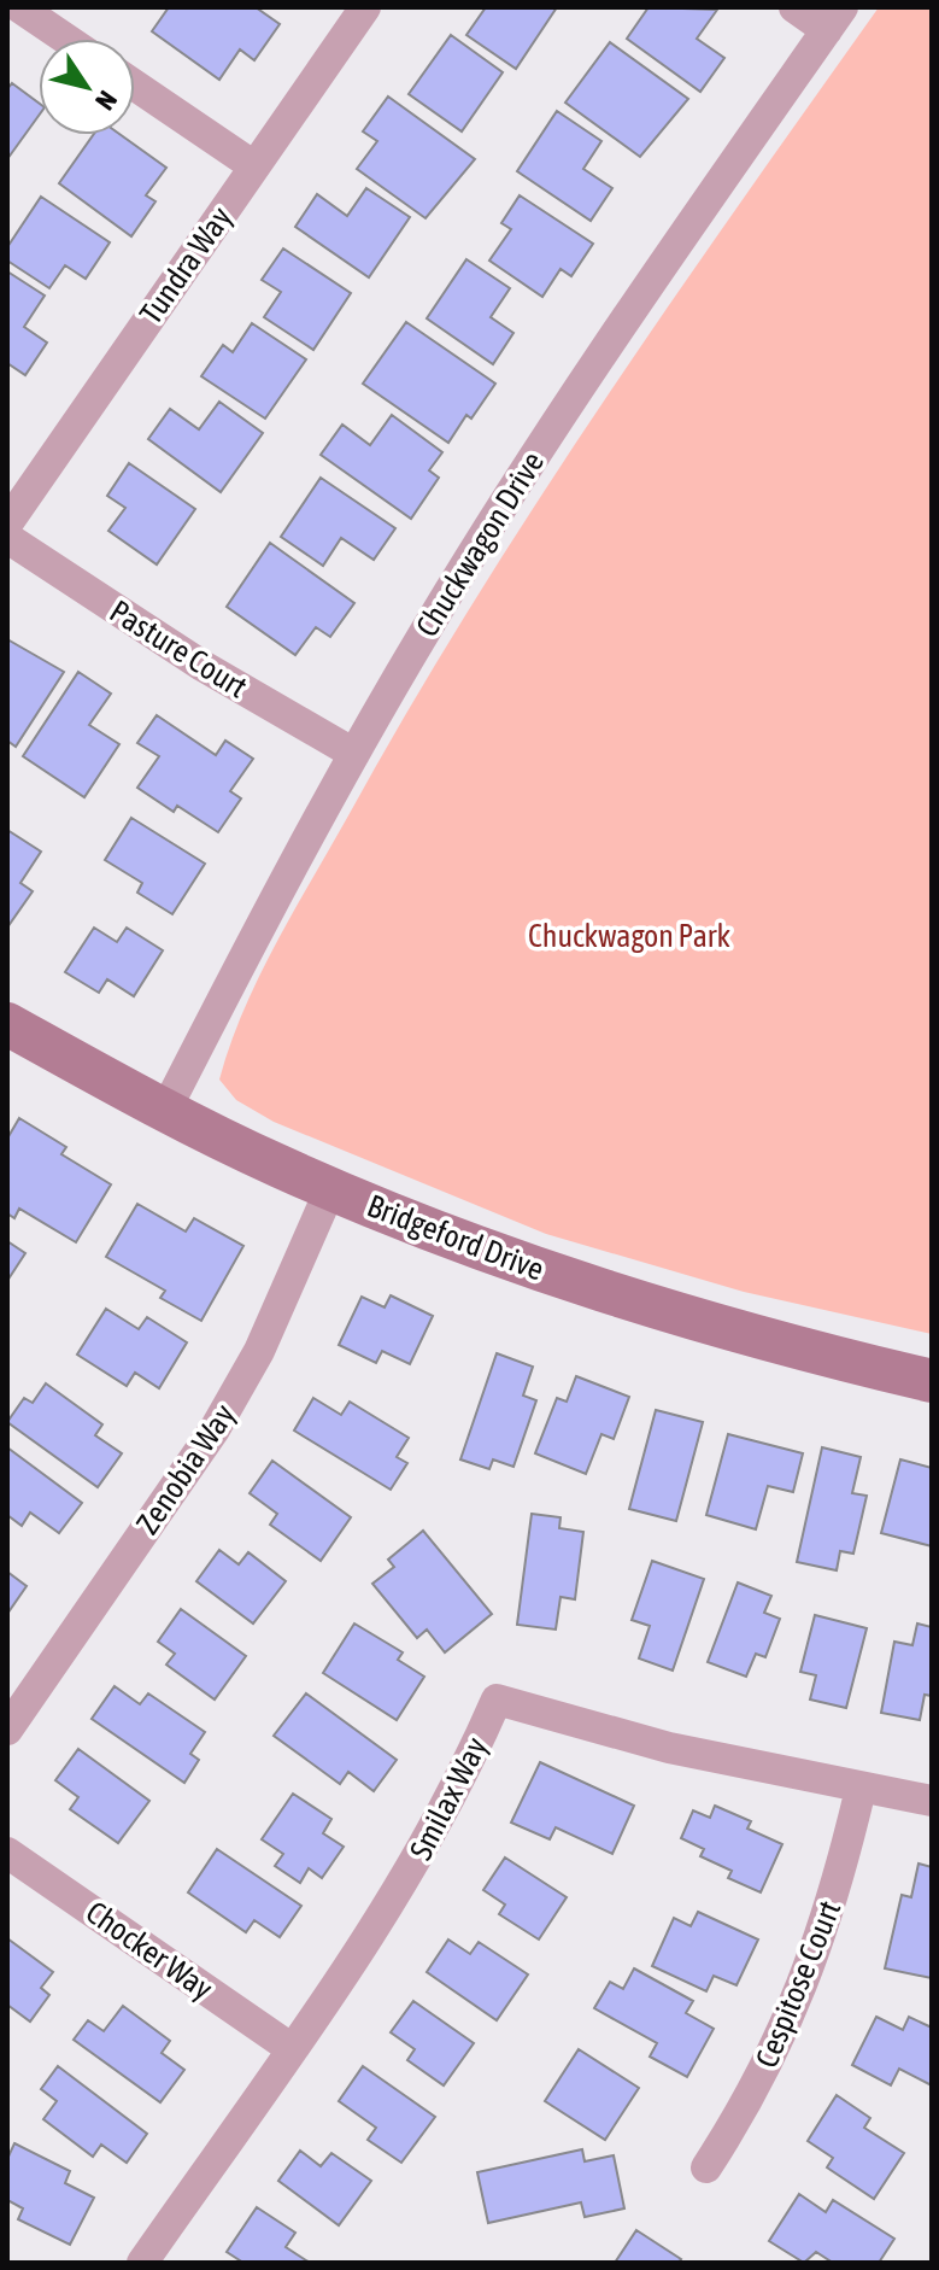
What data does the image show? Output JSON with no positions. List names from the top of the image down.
{
  "streets": {
    "street": [
      "Tundra Way",
      "Chuckwagon Drive",
      "Pasture Court",
      "Bridgeford Drive",
      "Zenobia Way",
      "Smilax Way",
      "Chocker Way",
      "Cespitose Court"
    ]
  },
  "crossings": [
    ["Chuckwagon Drive", "Pasture Court"],
    ["Chuckwagon Drive", "Bridgeford Drive"],
    ["Bridgeford Drive", "Zenobia Way"],
    ["Smilax Way", "Chocker Way"],
    ["Smilax Way", "Cespitose Court"]
  ],
  "parks": ["Chuckwagon Park"],
  "north": "bottom right"
}
